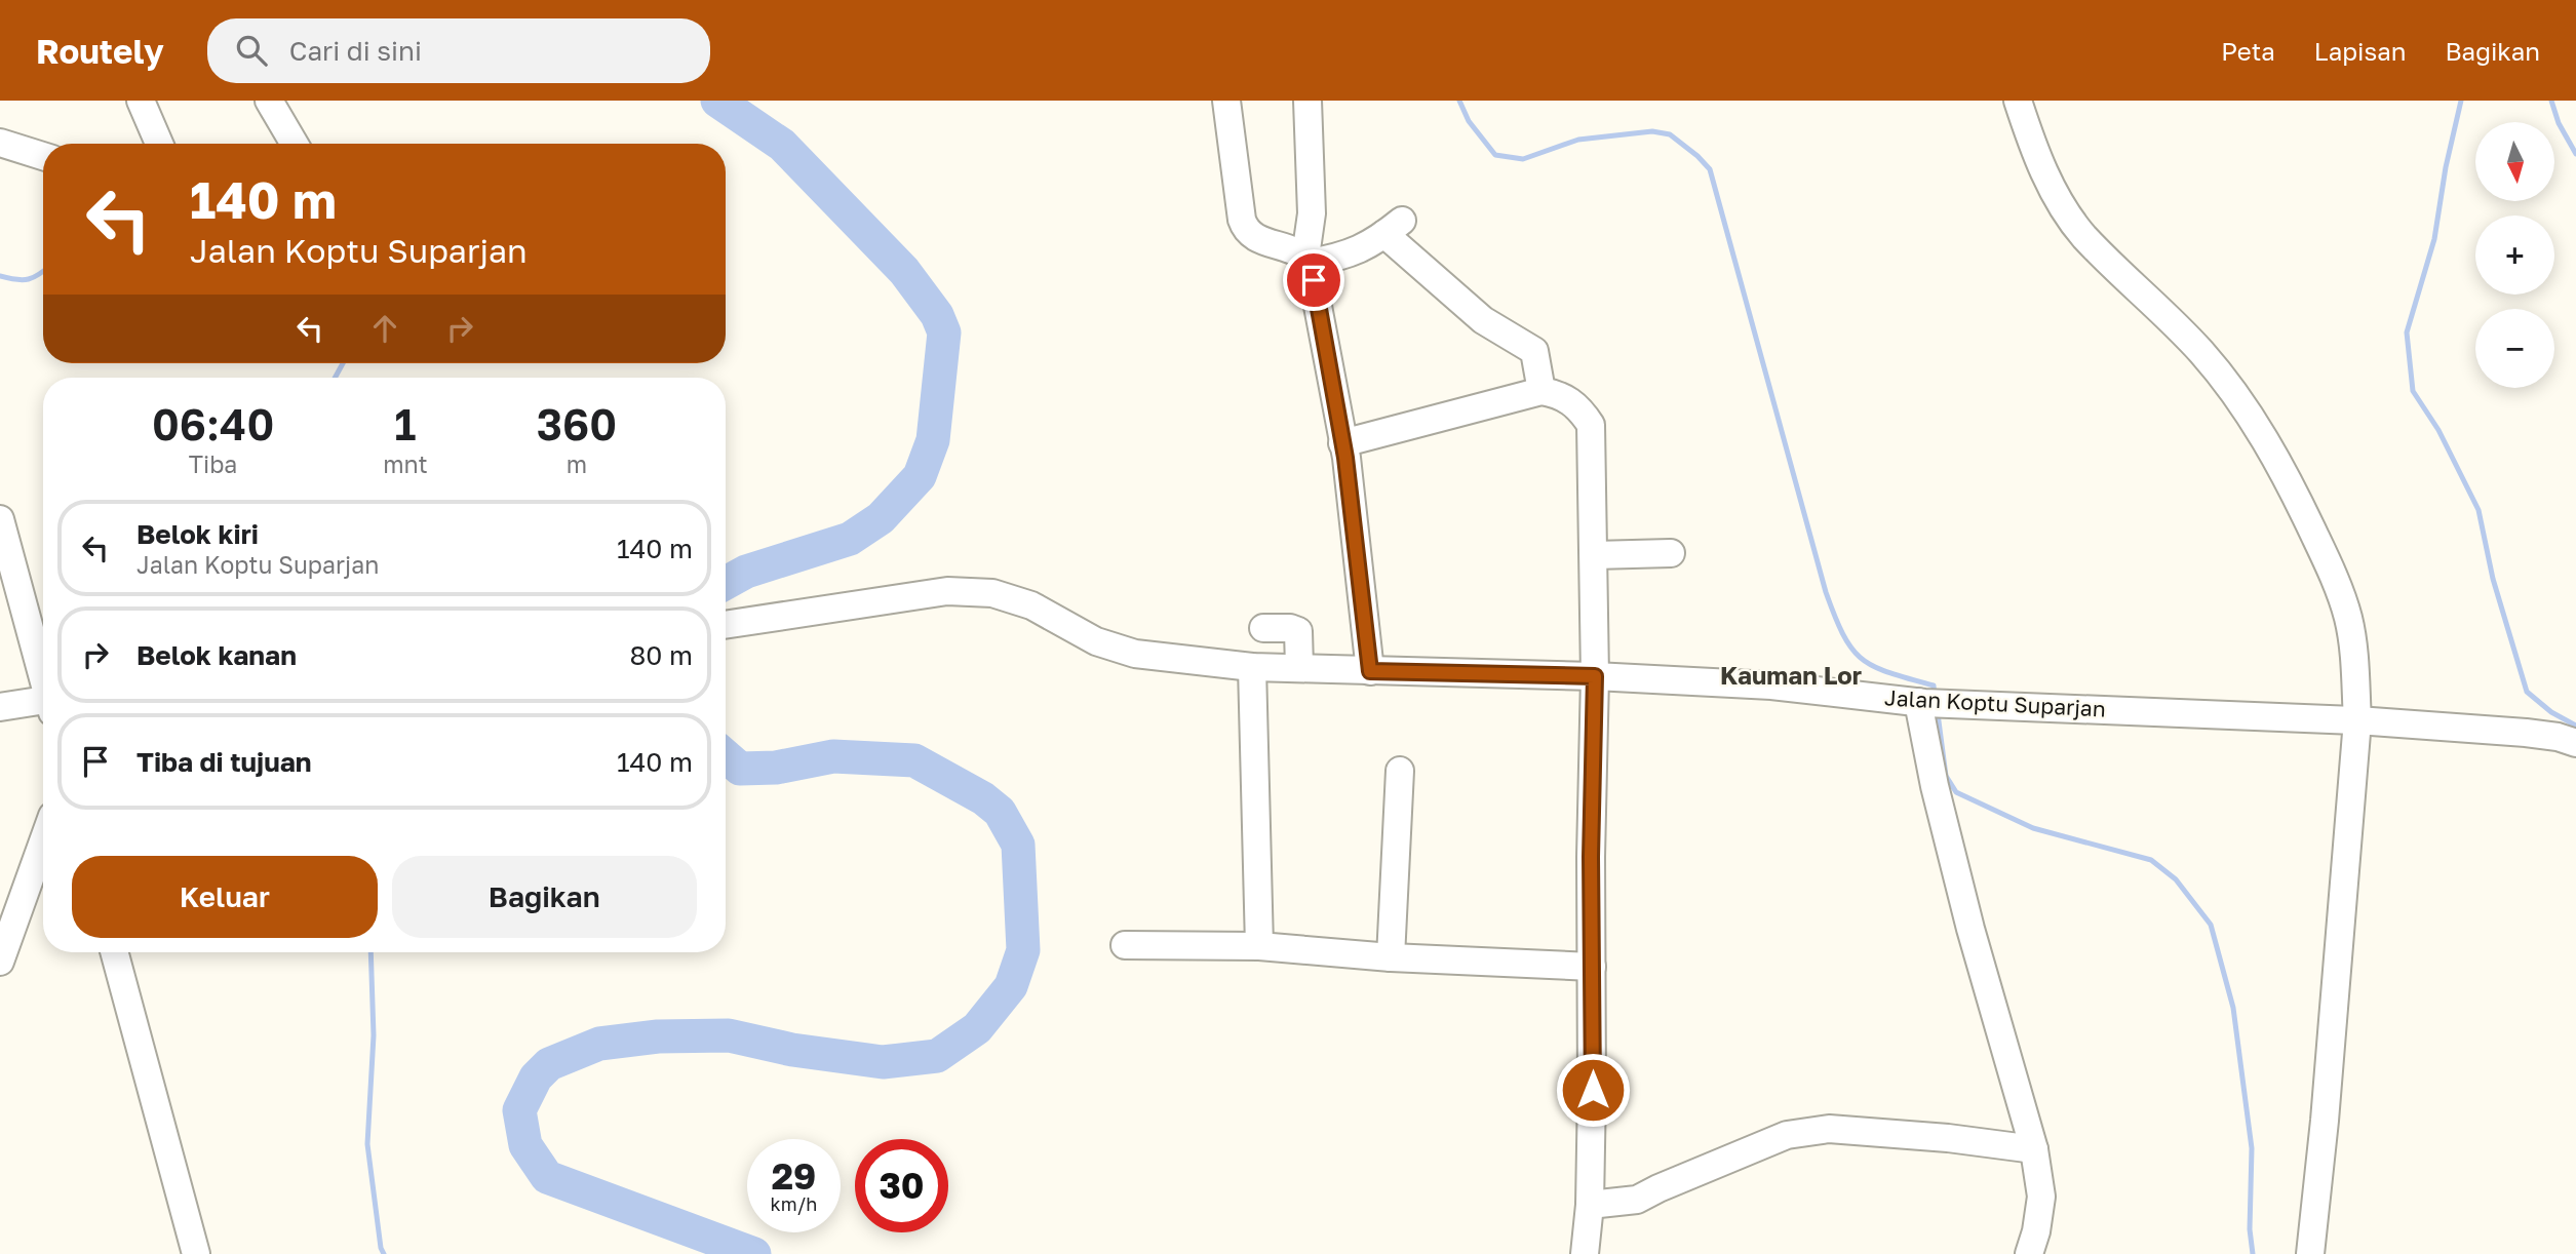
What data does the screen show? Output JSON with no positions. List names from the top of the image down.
{
  "streets": {
    "street": ["Jalan Koptu Suparjan"]
  },
  "districts": ["Kauman Lor"],
  "north": "bottom",
  "page": {
    "header": "Routely",
    "search": "Cari di sini",
    "nav": ["Peta", "Lapisan", "Bagikan"],
    "map_buttons": ["+", "−"],
    "turn": ["140 m", "Jalan Koptu Suparjan"],
    "eta": [
      "06:40",
      "Tiba",
      "1",
      "mnt",
      "360",
      "m"
    ],
    "list": [
      {
        "name": "Belok kiri",
        "note": "Jalan Koptu Suparjan",
        "value": "140 m"
      },
      {
        "name": "Belok kanan",
        "value": "80 m"
      },
      {
        "name": "Tiba di tujuan",
        "value": "140 m"
      }
    ],
    "buttons": ["Keluar", "Bagikan"],
    "speed": "29 km/h",
    "limit": "30"
  }
}
